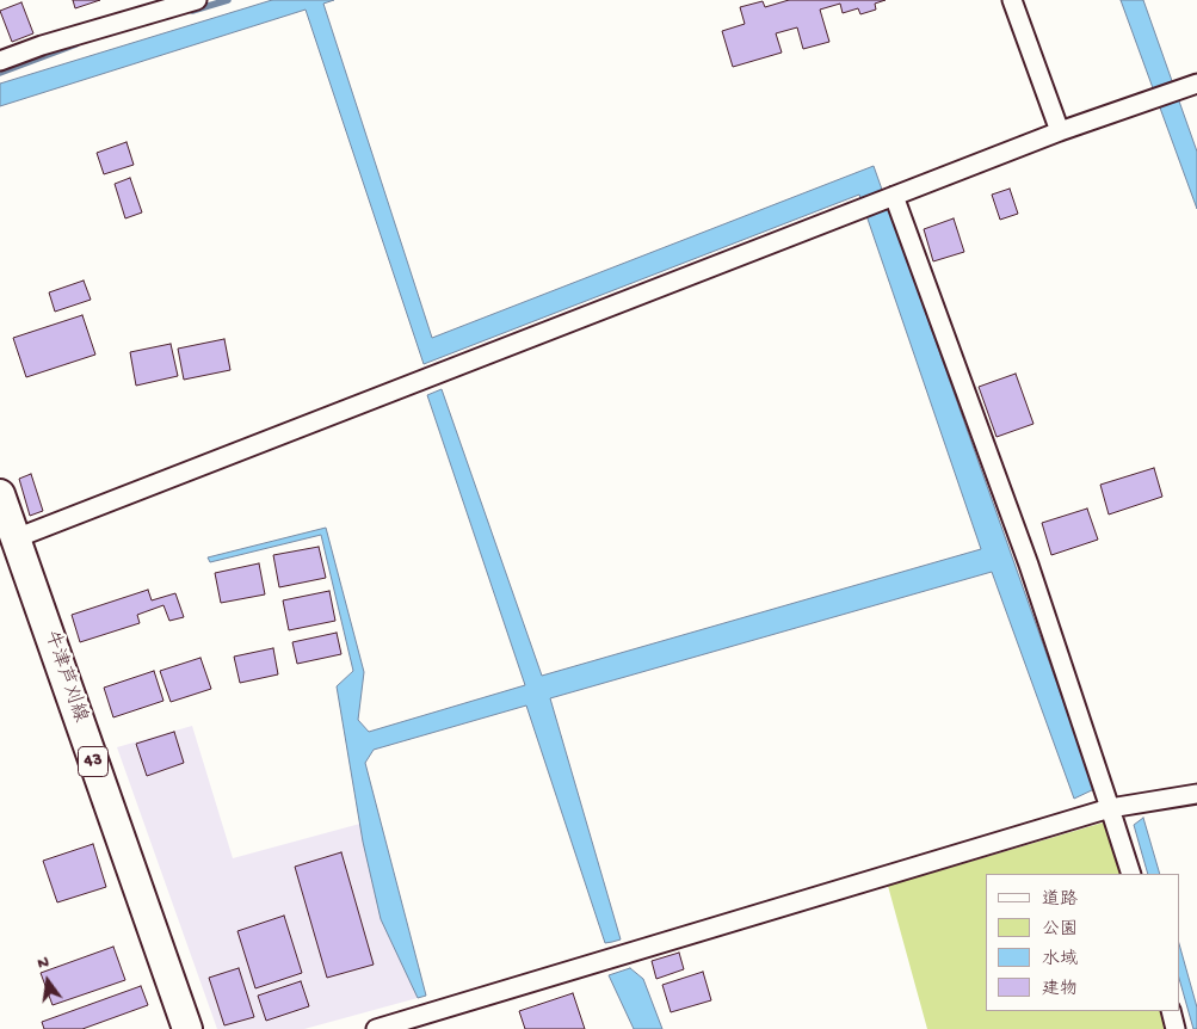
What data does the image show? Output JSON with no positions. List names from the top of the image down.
{
  "streets": {
    "main road": ["牛津芦刈線", "43"]
  },
  "legend": [
    "道路",
    "公園",
    "水域",
    "建物"
  ],
  "north": "top"
}
